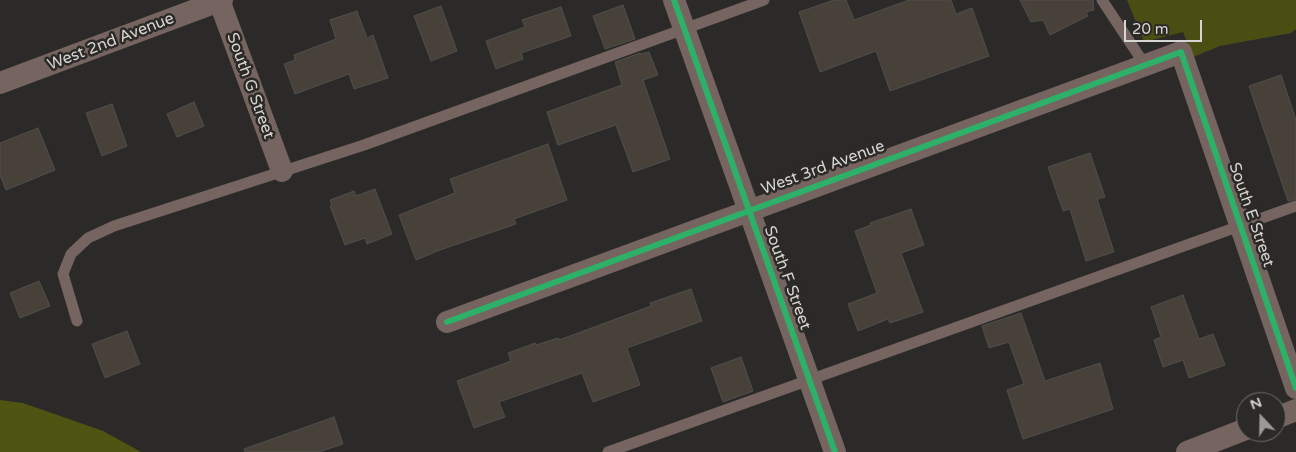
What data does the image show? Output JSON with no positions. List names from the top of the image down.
{
  "streets": {
    "street": [
      "West 2nd Avenue",
      "South G Street",
      "West 3rd Avenue",
      "South E Street",
      "South F Street"
    ]
  },
  "crossings": [
    ["West 2nd Avenue", "South G Street"],
    ["West 3rd Avenue", "South E Street"],
    ["West 3rd Avenue", "South F Street"]
  ],
  "scale_bar": "20 m",
  "north": "top"
}
